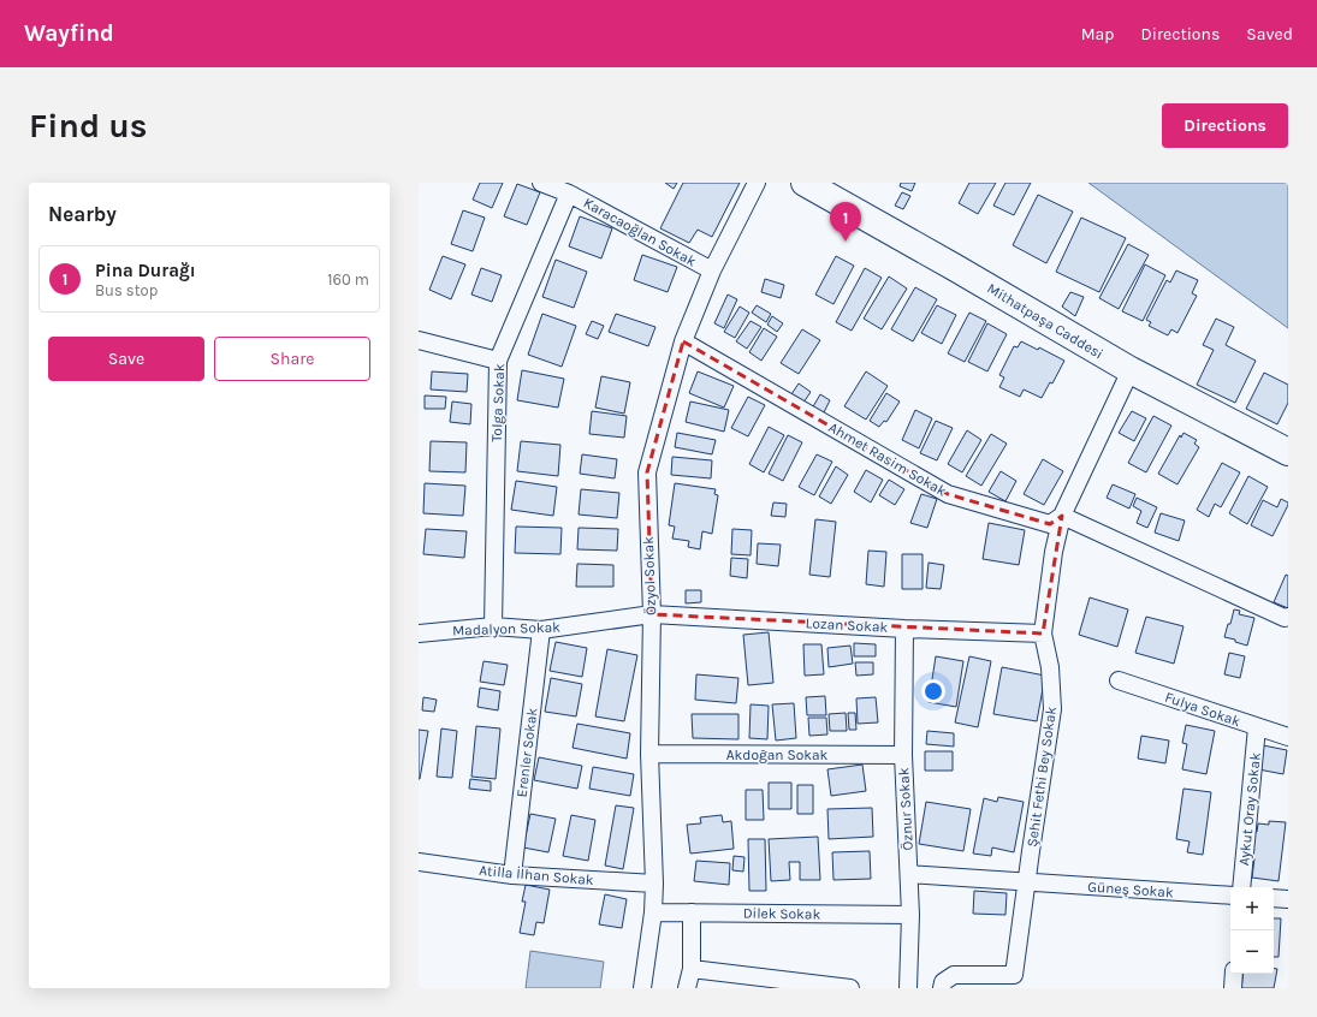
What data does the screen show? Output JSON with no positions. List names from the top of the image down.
{
  "streets": {
    "main road": ["Mithatpaşa Caddesi"],
    "street": [
      "Karacaoğlan Sokak",
      "Tolga Sokak",
      "Ahmet Rasim Sokak",
      "Özyol Sokak",
      "Lozan Sokak",
      "Madalyon Sokak",
      "Fulya Sokak",
      "Erenler Sokak",
      "Akdoğan Sokak",
      "Şehit Fethi Bey Sokak",
      "Öznur Sokak",
      "Aykut Oray Sokak",
      "Atilla İlhan Sokak",
      "Güneş Sokak",
      "Dilek Sokak"
    ]
  },
  "crossings": [
    ["Karacaoğlan Sokak", "Tolga Sokak"],
    ["Karacaoğlan Sokak", "Özyol Sokak"],
    ["Mithatpaşa Caddesi", "Şehit Fethi Bey Sokak"],
    ["Tolga Sokak", "Madalyon Sokak"],
    ["Ahmet Rasim Sokak", "Özyol Sokak"],
    ["Ahmet Rasim Sokak", "Şehit Fethi Bey Sokak"],
    ["Özyol Sokak", "Lozan Sokak"],
    ["Özyol Sokak", "Madalyon Sokak"],
    ["Özyol Sokak", "Akdoğan Sokak"],
    ["Özyol Sokak", "Atilla İlhan Sokak"],
    ["Özyol Sokak", "Dilek Sokak"],
    ["Lozan Sokak", "Madalyon Sokak"],
    ["Lozan Sokak", "Şehit Fethi Bey Sokak"],
    ["Lozan Sokak", "Öznur Sokak"],
    ["Madalyon Sokak", "Erenler Sokak"],
    ["Fulya Sokak", "Aykut Oray Sokak"],
    ["Erenler Sokak", "Atilla İlhan Sokak"],
    ["Akdoğan Sokak", "Öznur Sokak"],
    ["Şehit Fethi Bey Sokak", "Güneş Sokak"],
    ["Öznur Sokak", "Güneş Sokak"],
    ["Öznur Sokak", "Dilek Sokak"]
  ],
  "page": {
    "header": "Wayfind",
    "nav": ["Map", "Directions", "Saved"],
    "buttons": [
      "Directions",
      ["Save", "Share"]
    ],
    "title": "Find us",
    "heading": "Nearby",
    "pins": "1",
    "list": [
      {
        "mark": "1",
        "name": "Pina Durağı",
        "note": "Bus stop",
        "value": "160 m"
      }
    ],
    "map_buttons": ["+", "−"]
  }
}
